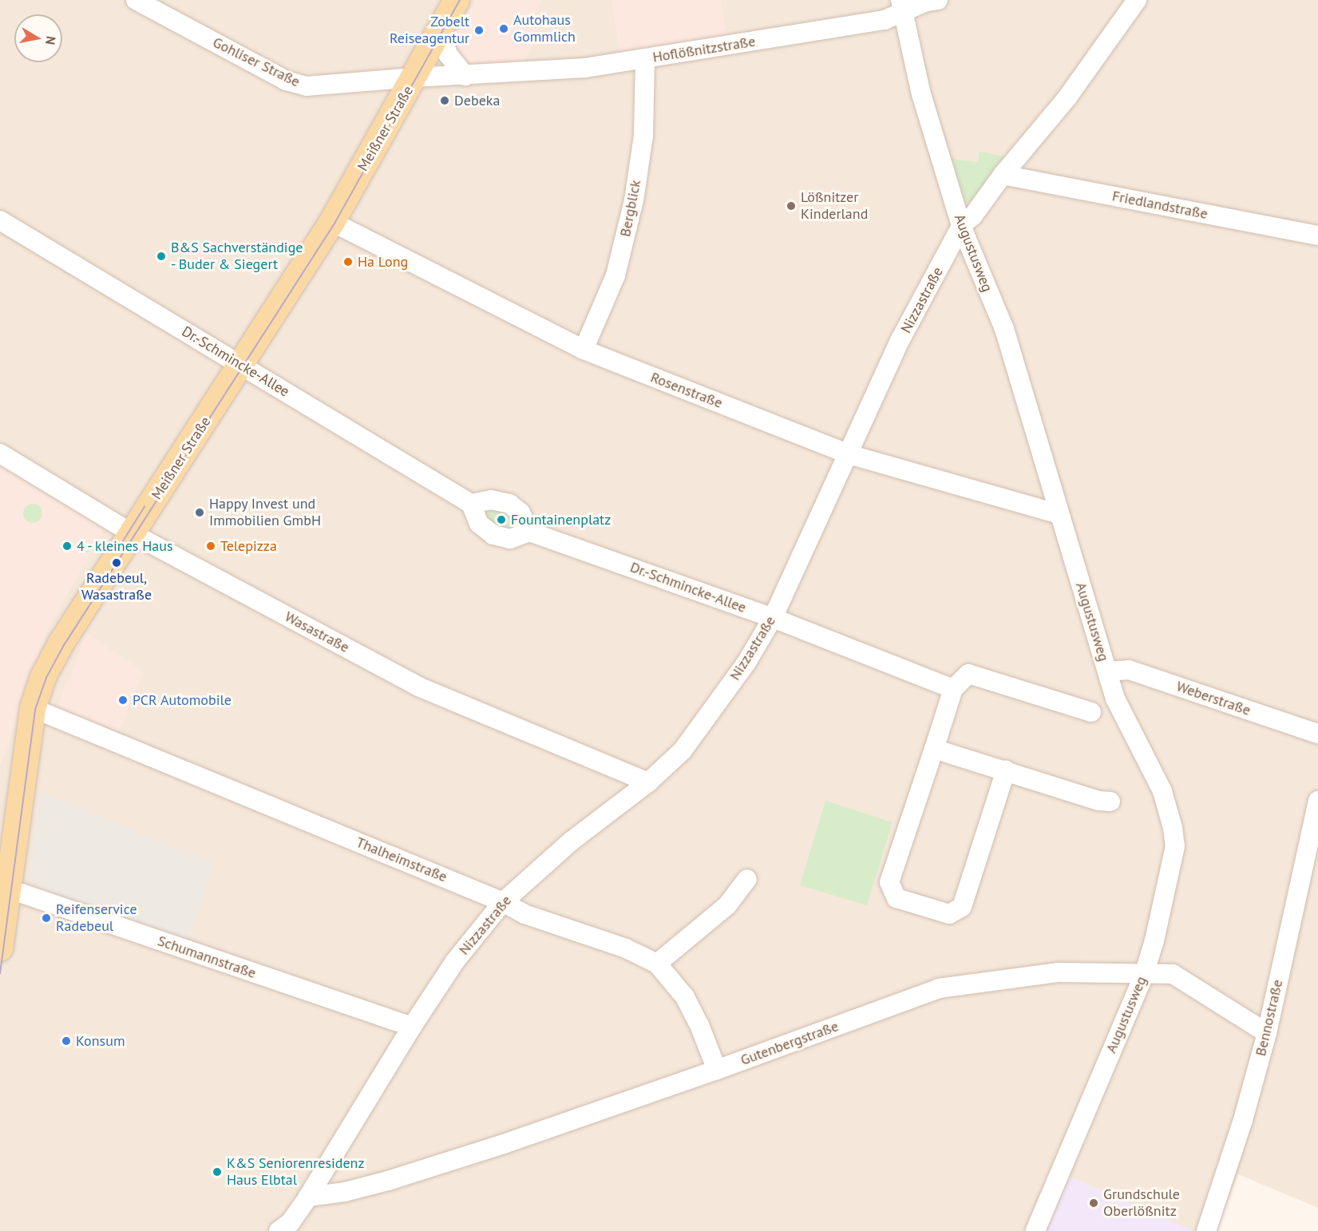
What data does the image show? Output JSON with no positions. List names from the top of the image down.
{
  "streets": {
    "main road": ["Meißner Straße"],
    "street": [
      "Hoflößnitzstraße",
      "Gohliser Straße",
      "Friedlandstraße",
      "Bergblick",
      "Augustusweg",
      "Nizzastraße",
      "Dr.-Schmincke-Allee",
      "Rosenstraße",
      "Wasastraße",
      "Weberstraße",
      "Thalheimstraße",
      "Schumannstraße",
      "Bennostraße",
      "Gutenbergstraße"
    ]
  },
  "crossings": [
    ["Hoflößnitzstraße", "Gohliser Straße"],
    ["Hoflößnitzstraße", "Meißner Straße"],
    ["Hoflößnitzstraße", "Bergblick"],
    ["Hoflößnitzstraße", "Augustusweg"],
    ["Gohliser Straße", "Meißner Straße"],
    ["Meißner Straße", "Dr.-Schmincke-Allee"],
    ["Meißner Straße", "Rosenstraße"],
    ["Meißner Straße", "Wasastraße"],
    ["Meißner Straße", "Thalheimstraße"],
    ["Meißner Straße", "Schumannstraße"],
    ["Friedlandstraße", "Nizzastraße"],
    ["Bergblick", "Rosenstraße"],
    ["Augustusweg", "Nizzastraße"],
    ["Augustusweg", "Rosenstraße"],
    ["Augustusweg", "Weberstraße"],
    ["Augustusweg", "Gutenbergstraße"],
    ["Nizzastraße", "Dr.-Schmincke-Allee"],
    ["Nizzastraße", "Rosenstraße"],
    ["Nizzastraße", "Wasastraße"],
    ["Nizzastraße", "Thalheimstraße"],
    ["Nizzastraße", "Schumannstraße"],
    ["Nizzastraße", "Gutenbergstraße"],
    ["Thalheimstraße", "Gutenbergstraße"],
    ["Bennostraße", "Gutenbergstraße"]
  ],
  "places": [
    "Autohaus Gommlich",
    "Zobelt Reiseagentur",
    "Debeka",
    "Lößnitzer Kinderland",
    "B&S Sachverständige - Buder & Siegert",
    "Ha Long",
    "Happy Invest und Immobilien GmbH",
    "Fountainenplatz",
    "4 - kleines Haus",
    "Telepizza",
    "Radebeul, Wasastraße",
    "PCR Automobile",
    "Reifenservice Radebeul",
    "Konsum",
    "K&S Seniorenresidenz Haus Elbtal",
    "Grundschule Oberlößnitz"
  ],
  "north": "right"
}
